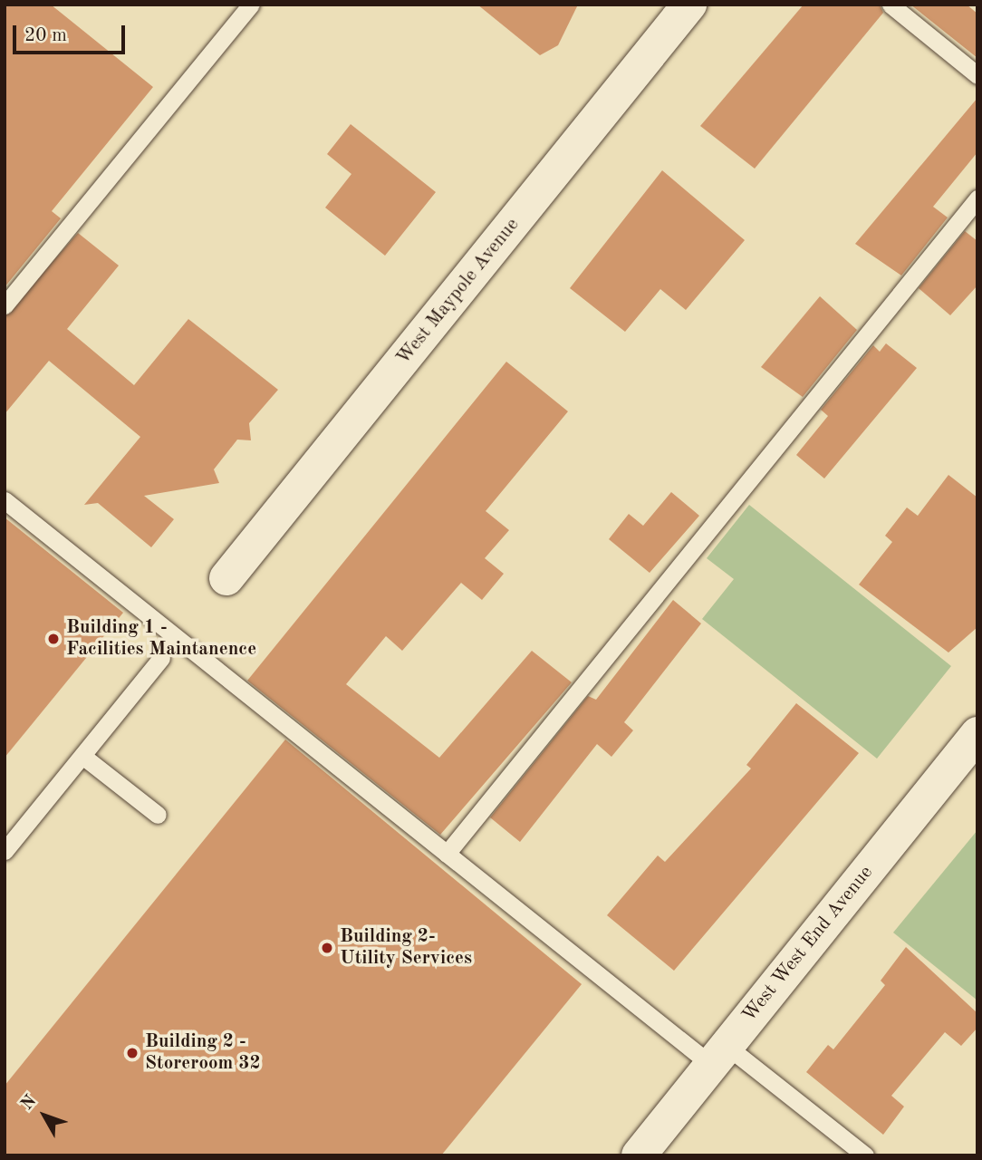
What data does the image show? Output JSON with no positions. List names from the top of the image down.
{
  "streets": {
    "street": ["West Maypole Avenue", "West West End Avenue"]
  },
  "places": ["Building 1 - Facilities Maintanence", "Building 2- Utility Services", "Building 2 - Storeroom 32"],
  "scale_bar": "20 m",
  "north": "top left"
}
